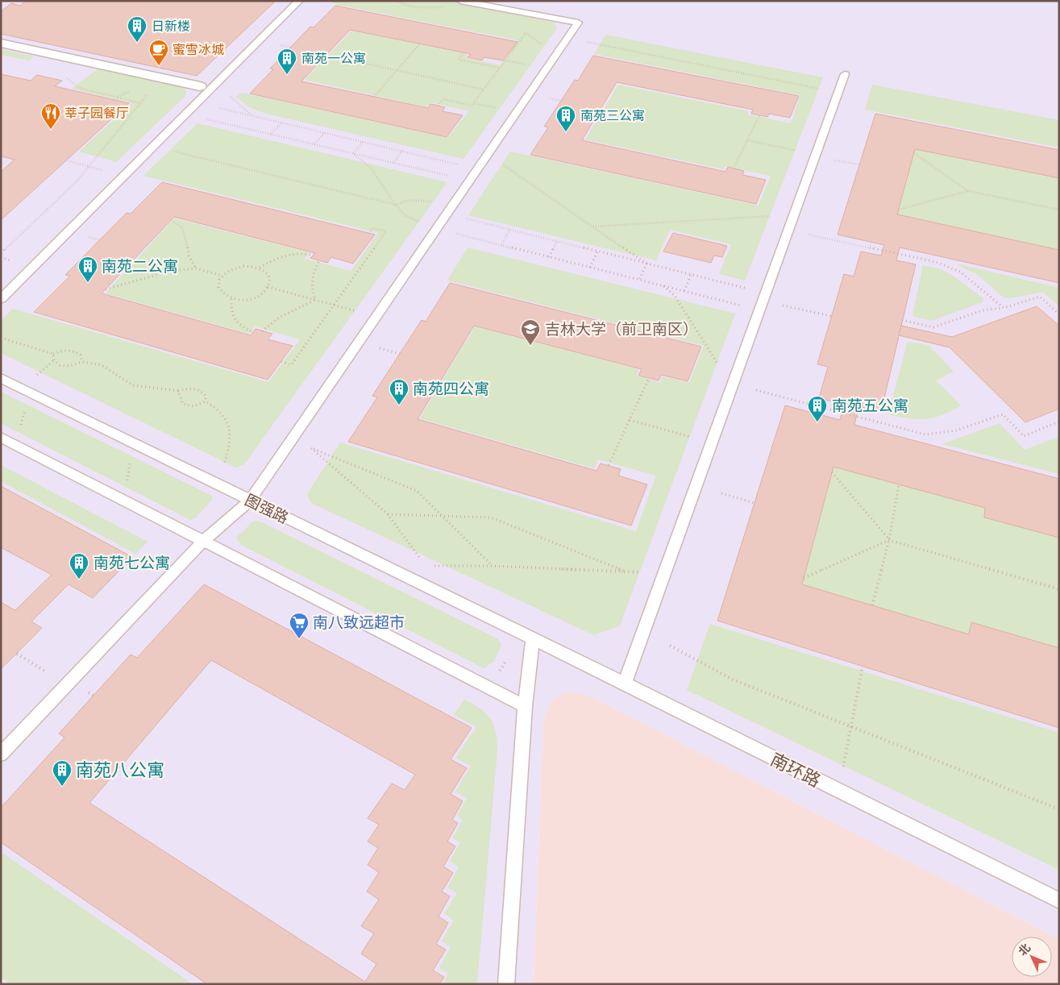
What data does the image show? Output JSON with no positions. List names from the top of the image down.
{
  "streets": {
    "lane": ["图强路", "南环路"]
  },
  "crossings": [
    ["图强路", "南环路"]
  ],
  "places": {
    "building": [
      "日新楼",
      "南苑一公寓",
      "南苑三公寓",
      "南苑二公寓",
      "南苑四公寓",
      "南苑五公寓",
      "南苑七公寓",
      "南苑八公寓"
    ],
    "cafe": ["蜜雪冰城"],
    "restaurant": ["莘子园餐厅"],
    "school or university": ["吉林大学（前卫南区）"],
    "supermarket": ["南八致远超市"]
  },
  "north": "top left"
}
